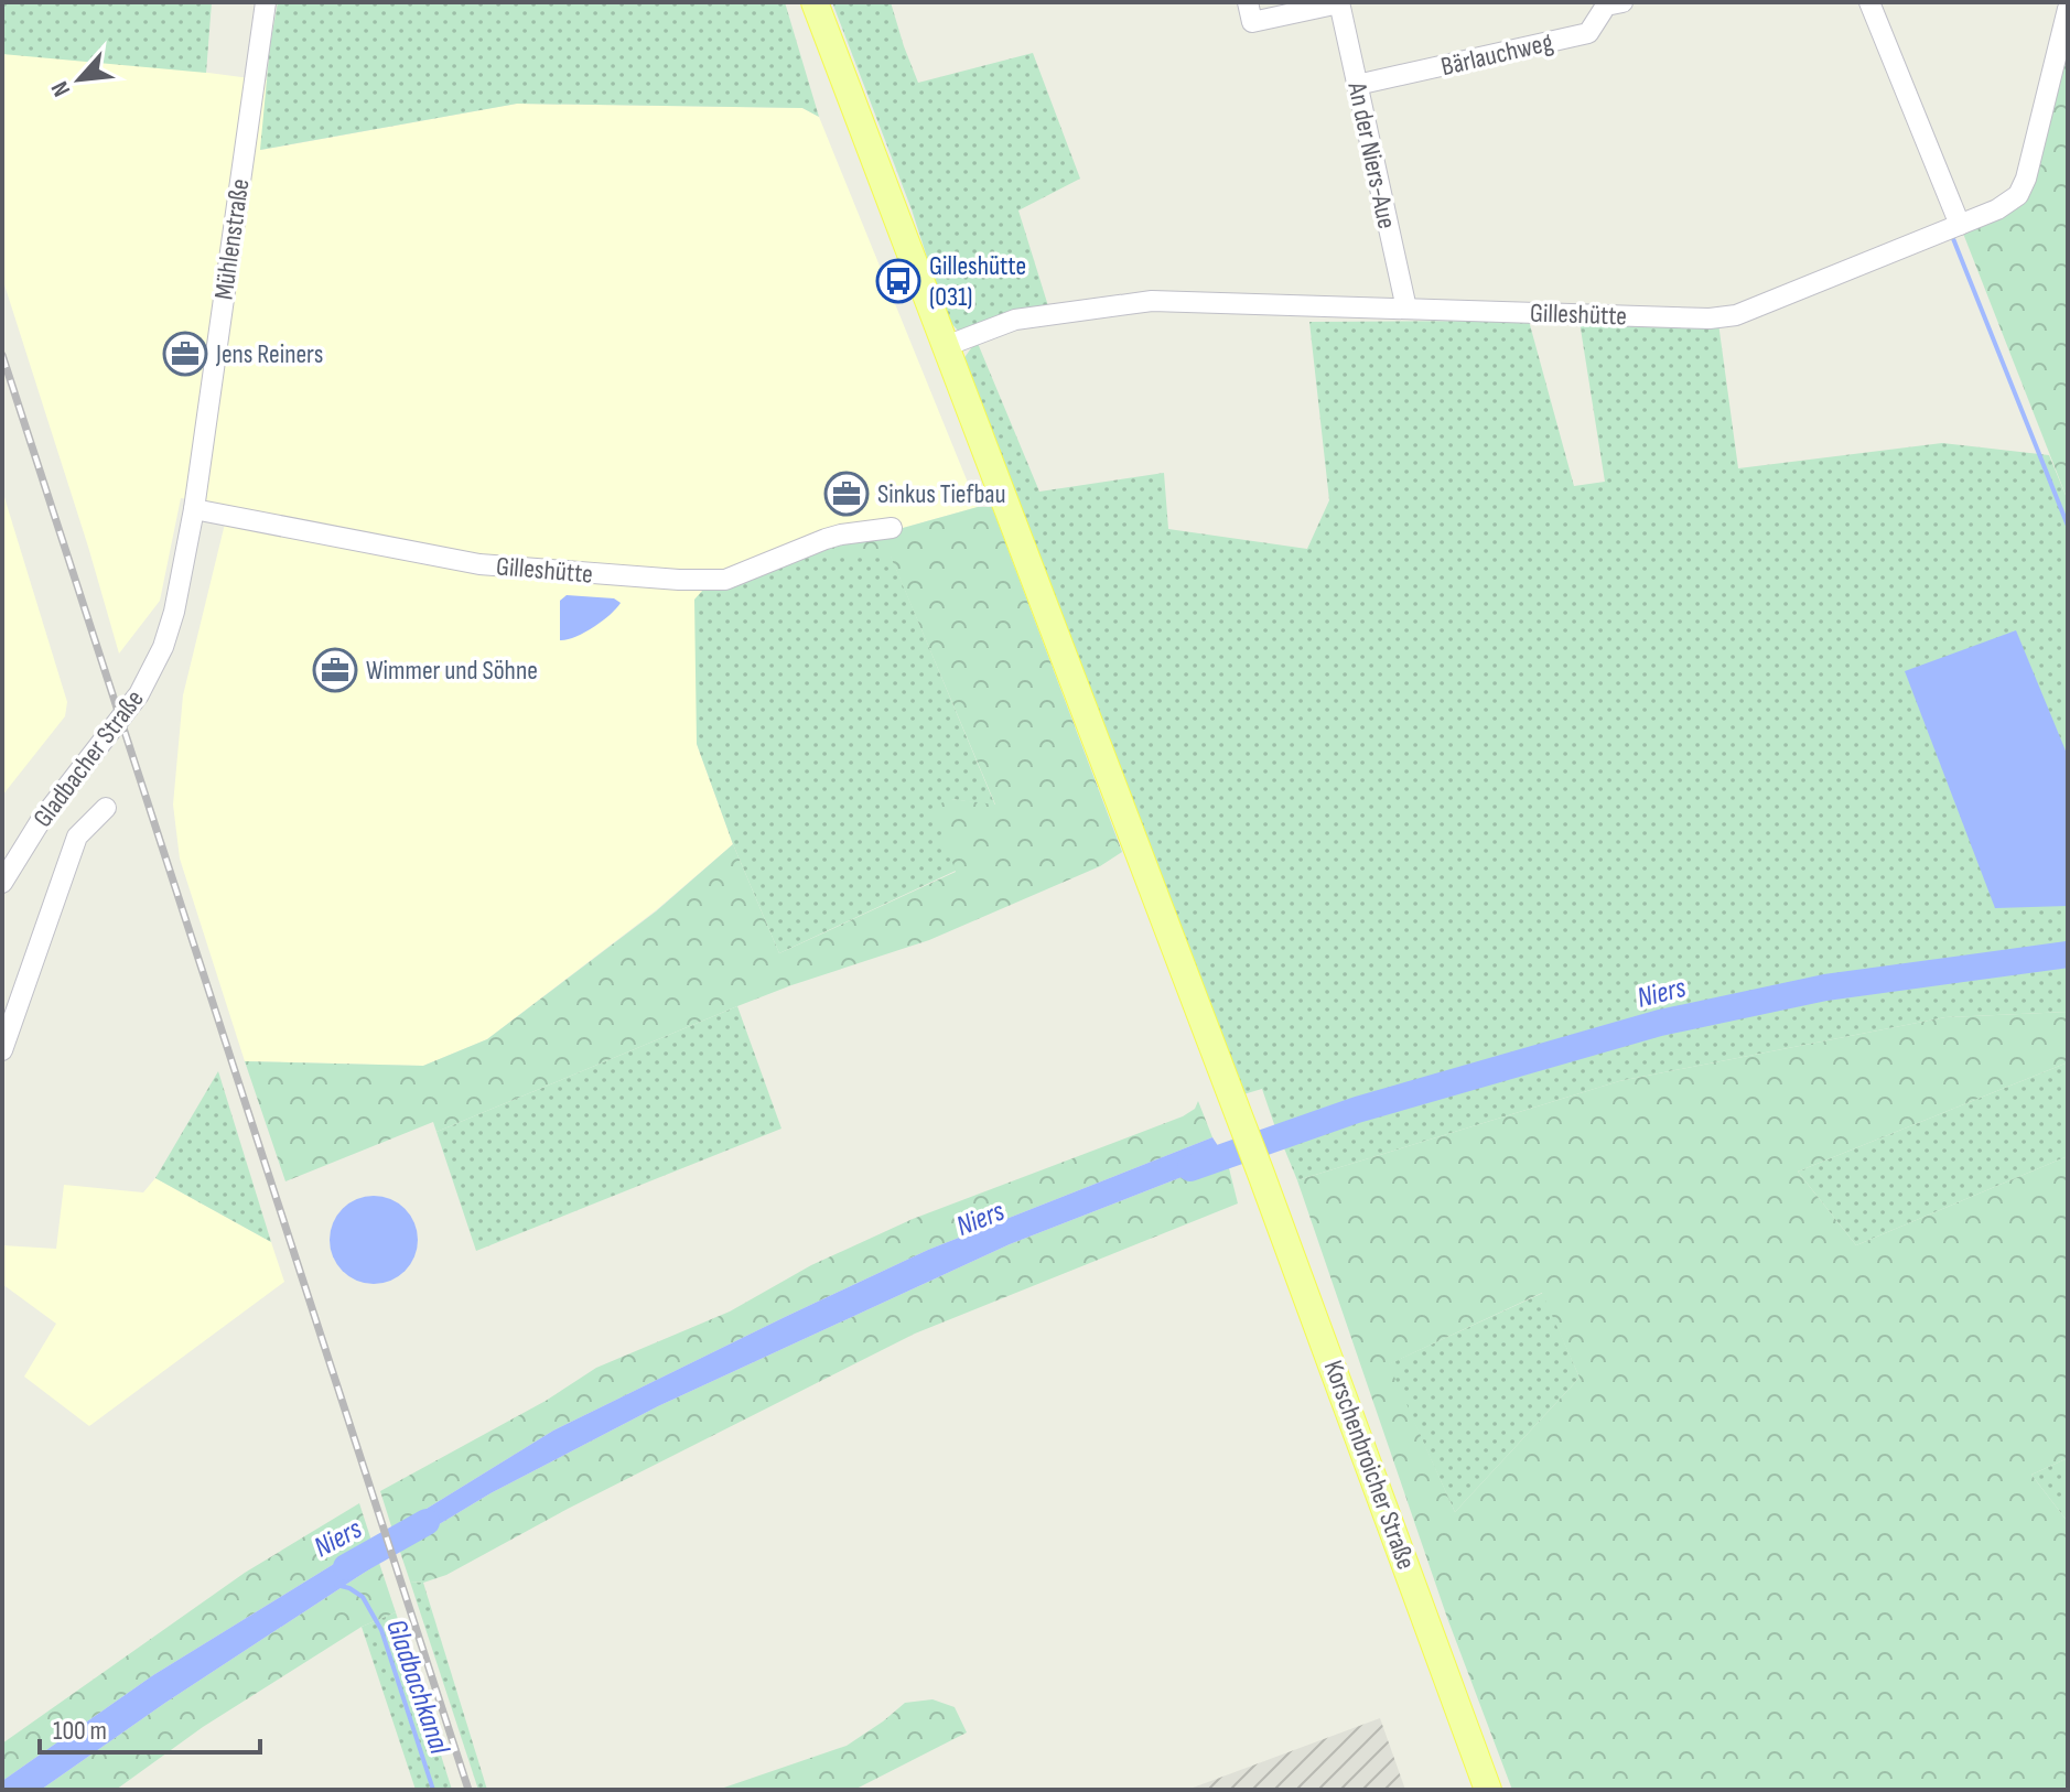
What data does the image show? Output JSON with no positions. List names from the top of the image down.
{
  "streets": {
    "main road": ["Korschenbroicher Straße"],
    "street": [
      "Bärlauchweg",
      "An der Niers-Aue",
      "Mühlenstraße",
      "Gilleshütte",
      "Gladbacher Straße"
    ]
  },
  "crossings": [
    ["Bärlauchweg", "An der Niers-Aue"],
    ["An der Niers-Aue", "Gilleshütte"],
    ["Mühlenstraße", "Gilleshütte"],
    ["Mühlenstraße", "Gladbacher Straße"],
    ["Gilleshütte", "Korschenbroicher Straße"]
  ],
  "water": ["Niers", "Gladbachkanal"],
  "places": {
    "bus stop": ["Gilleshütte (031)"],
    "office": ["Jens Reiners", "Sinkus Tiefbau", "Wimmer und Söhne"]
  },
  "scale_bar": "100 m",
  "north": "bottom left"
}
